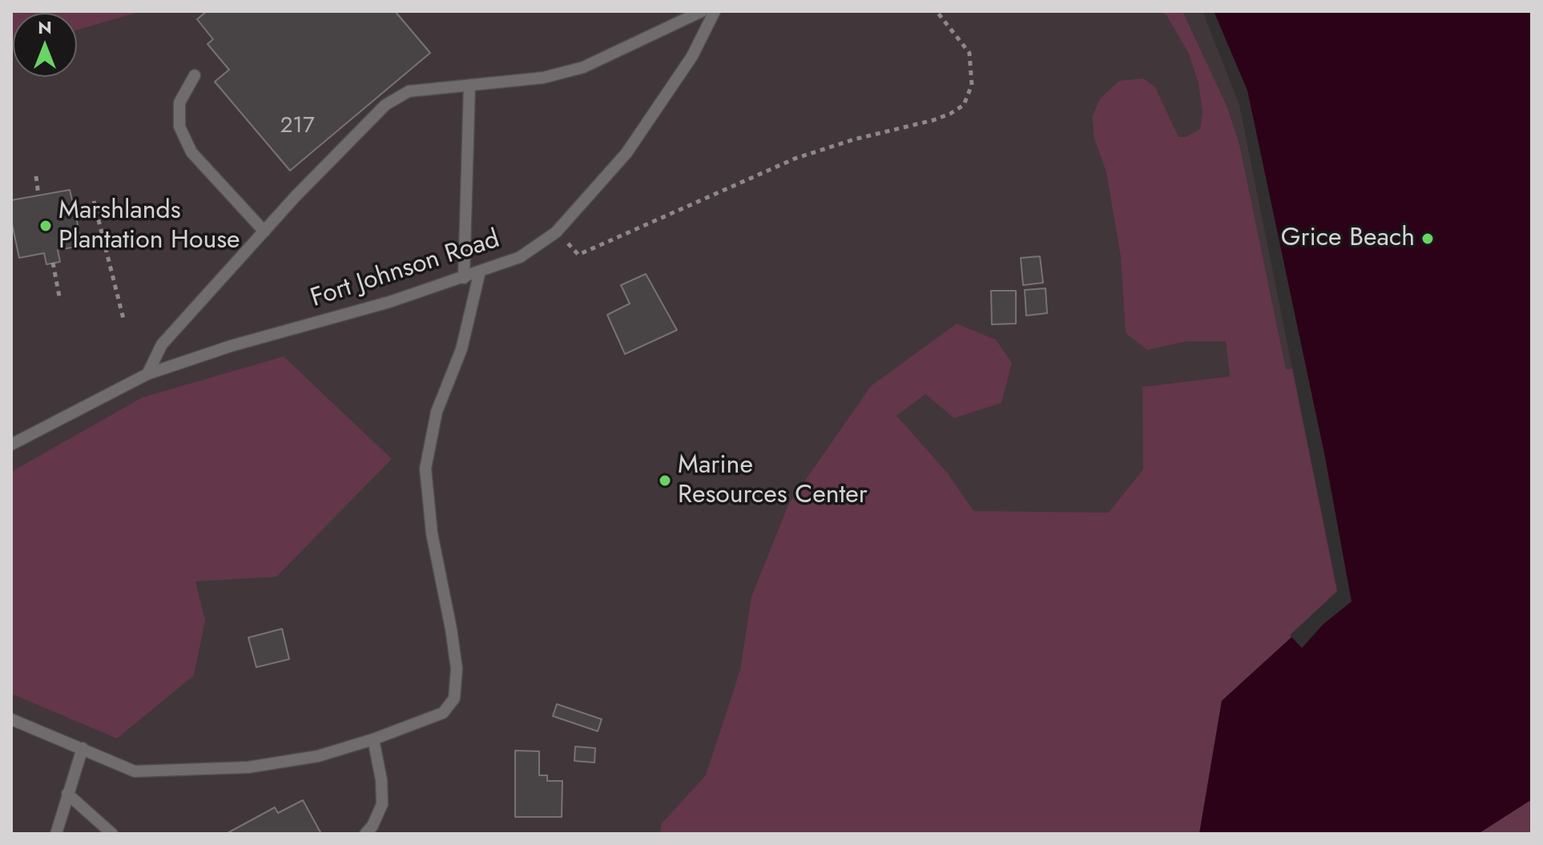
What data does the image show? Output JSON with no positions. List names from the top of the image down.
{
  "streets": {
    "lane": ["Fort Johnson Road"]
  },
  "places": ["Marshlands Plantation House", "Grice Beach", "Marine Resources Center"],
  "house_numbers": ["217"],
  "north": "top"
}
